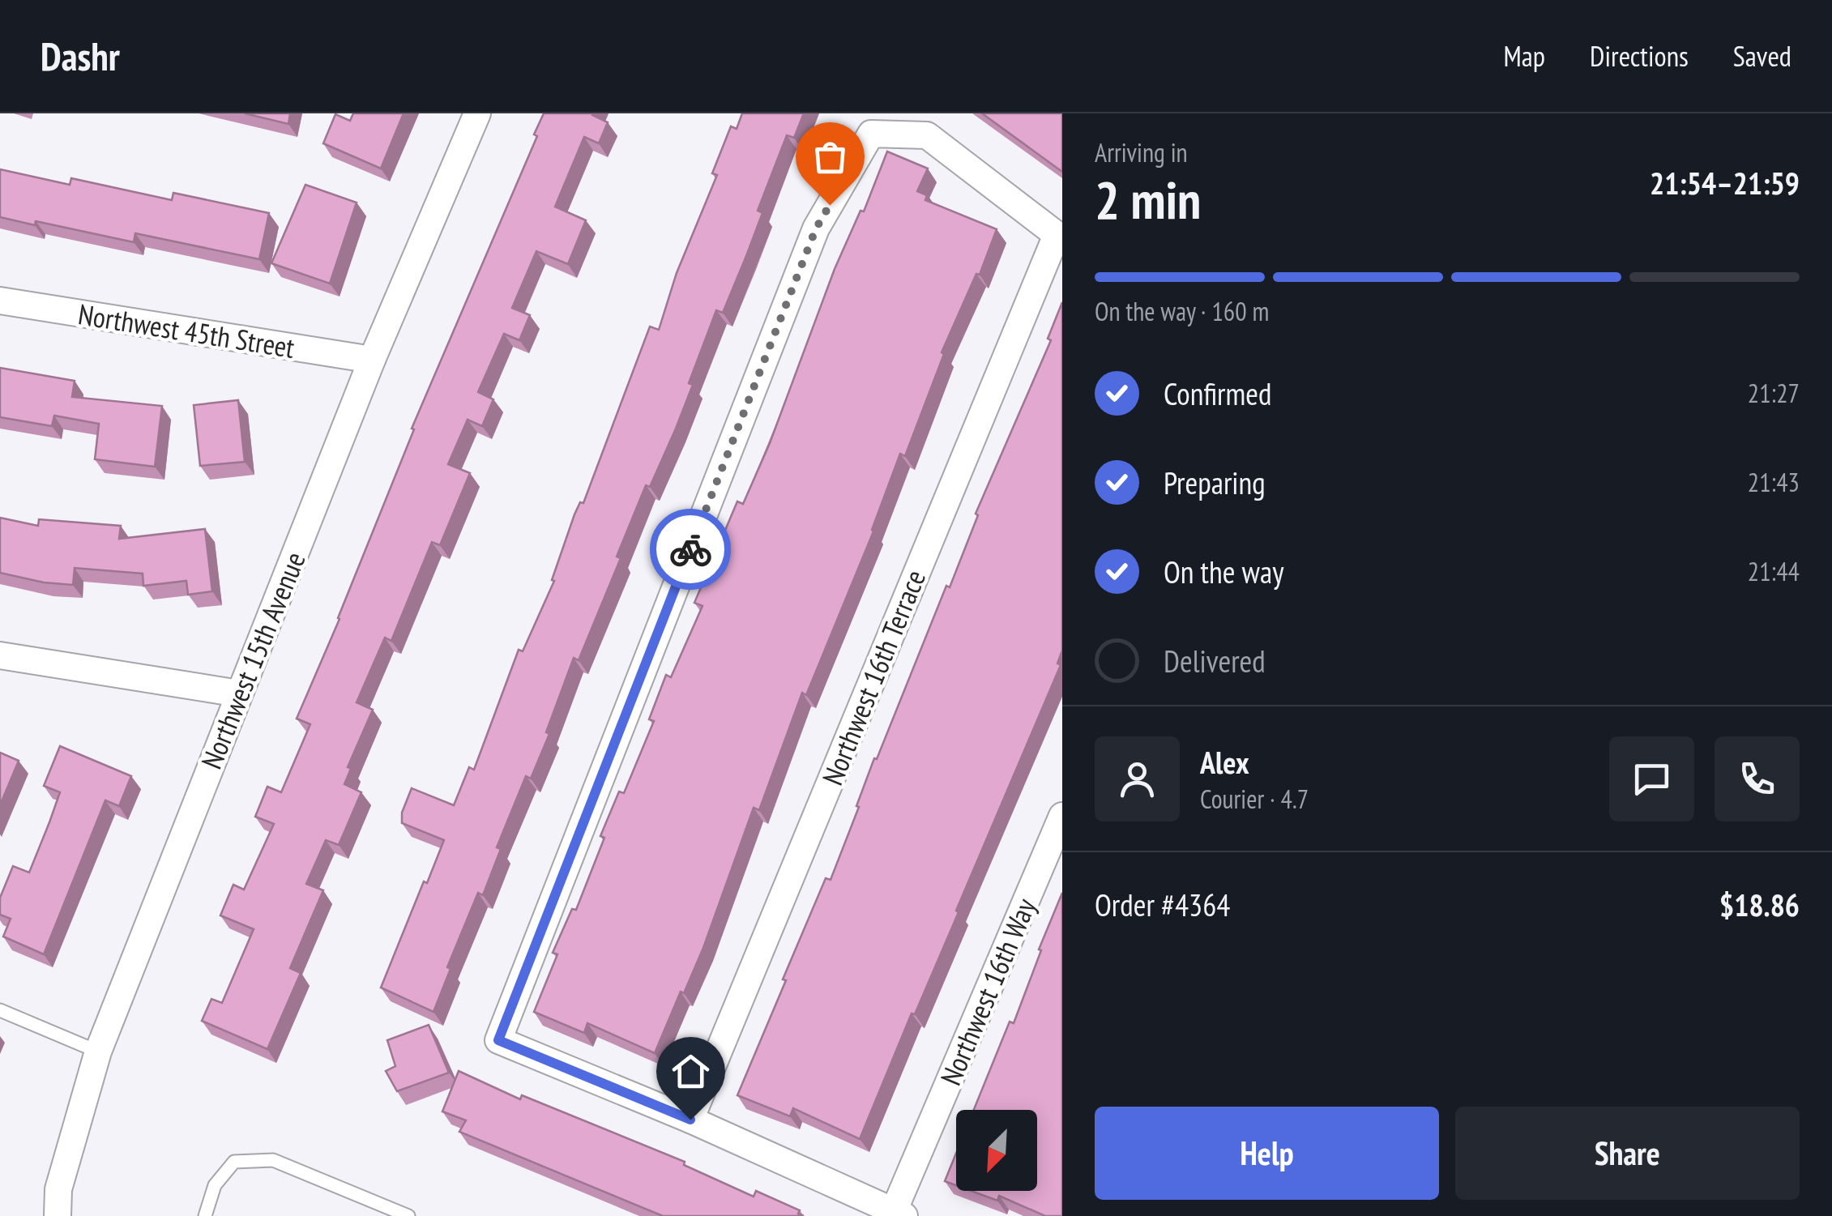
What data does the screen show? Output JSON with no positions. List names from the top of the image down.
{
  "streets": {
    "street": [
      "Northwest 45th Street",
      "Northwest 15th Avenue",
      "Northwest 16th Terrace",
      "Northwest 16th Way"
    ]
  },
  "crossings": [
    ["Northwest 45th Street", "Northwest 15th Avenue"]
  ],
  "north": "bottom left",
  "page": {
    "header": "Dashr",
    "nav": ["Map", "Directions", "Saved"],
    "heading": ["2 min", "Arriving in", "21:54–21:59"],
    "panel": [
      "Alex",
      "Courier · 4.7",
      "Order #4364",
      "$18.86"
    ],
    "bar": "On the way · 160 m",
    "list": [
      ["Confirmed", "21:27"],
      ["Preparing", "21:43"],
      ["On the way", "21:44"],
      "Delivered"
    ],
    "buttons": ["Help", "Share"]
  }
}
